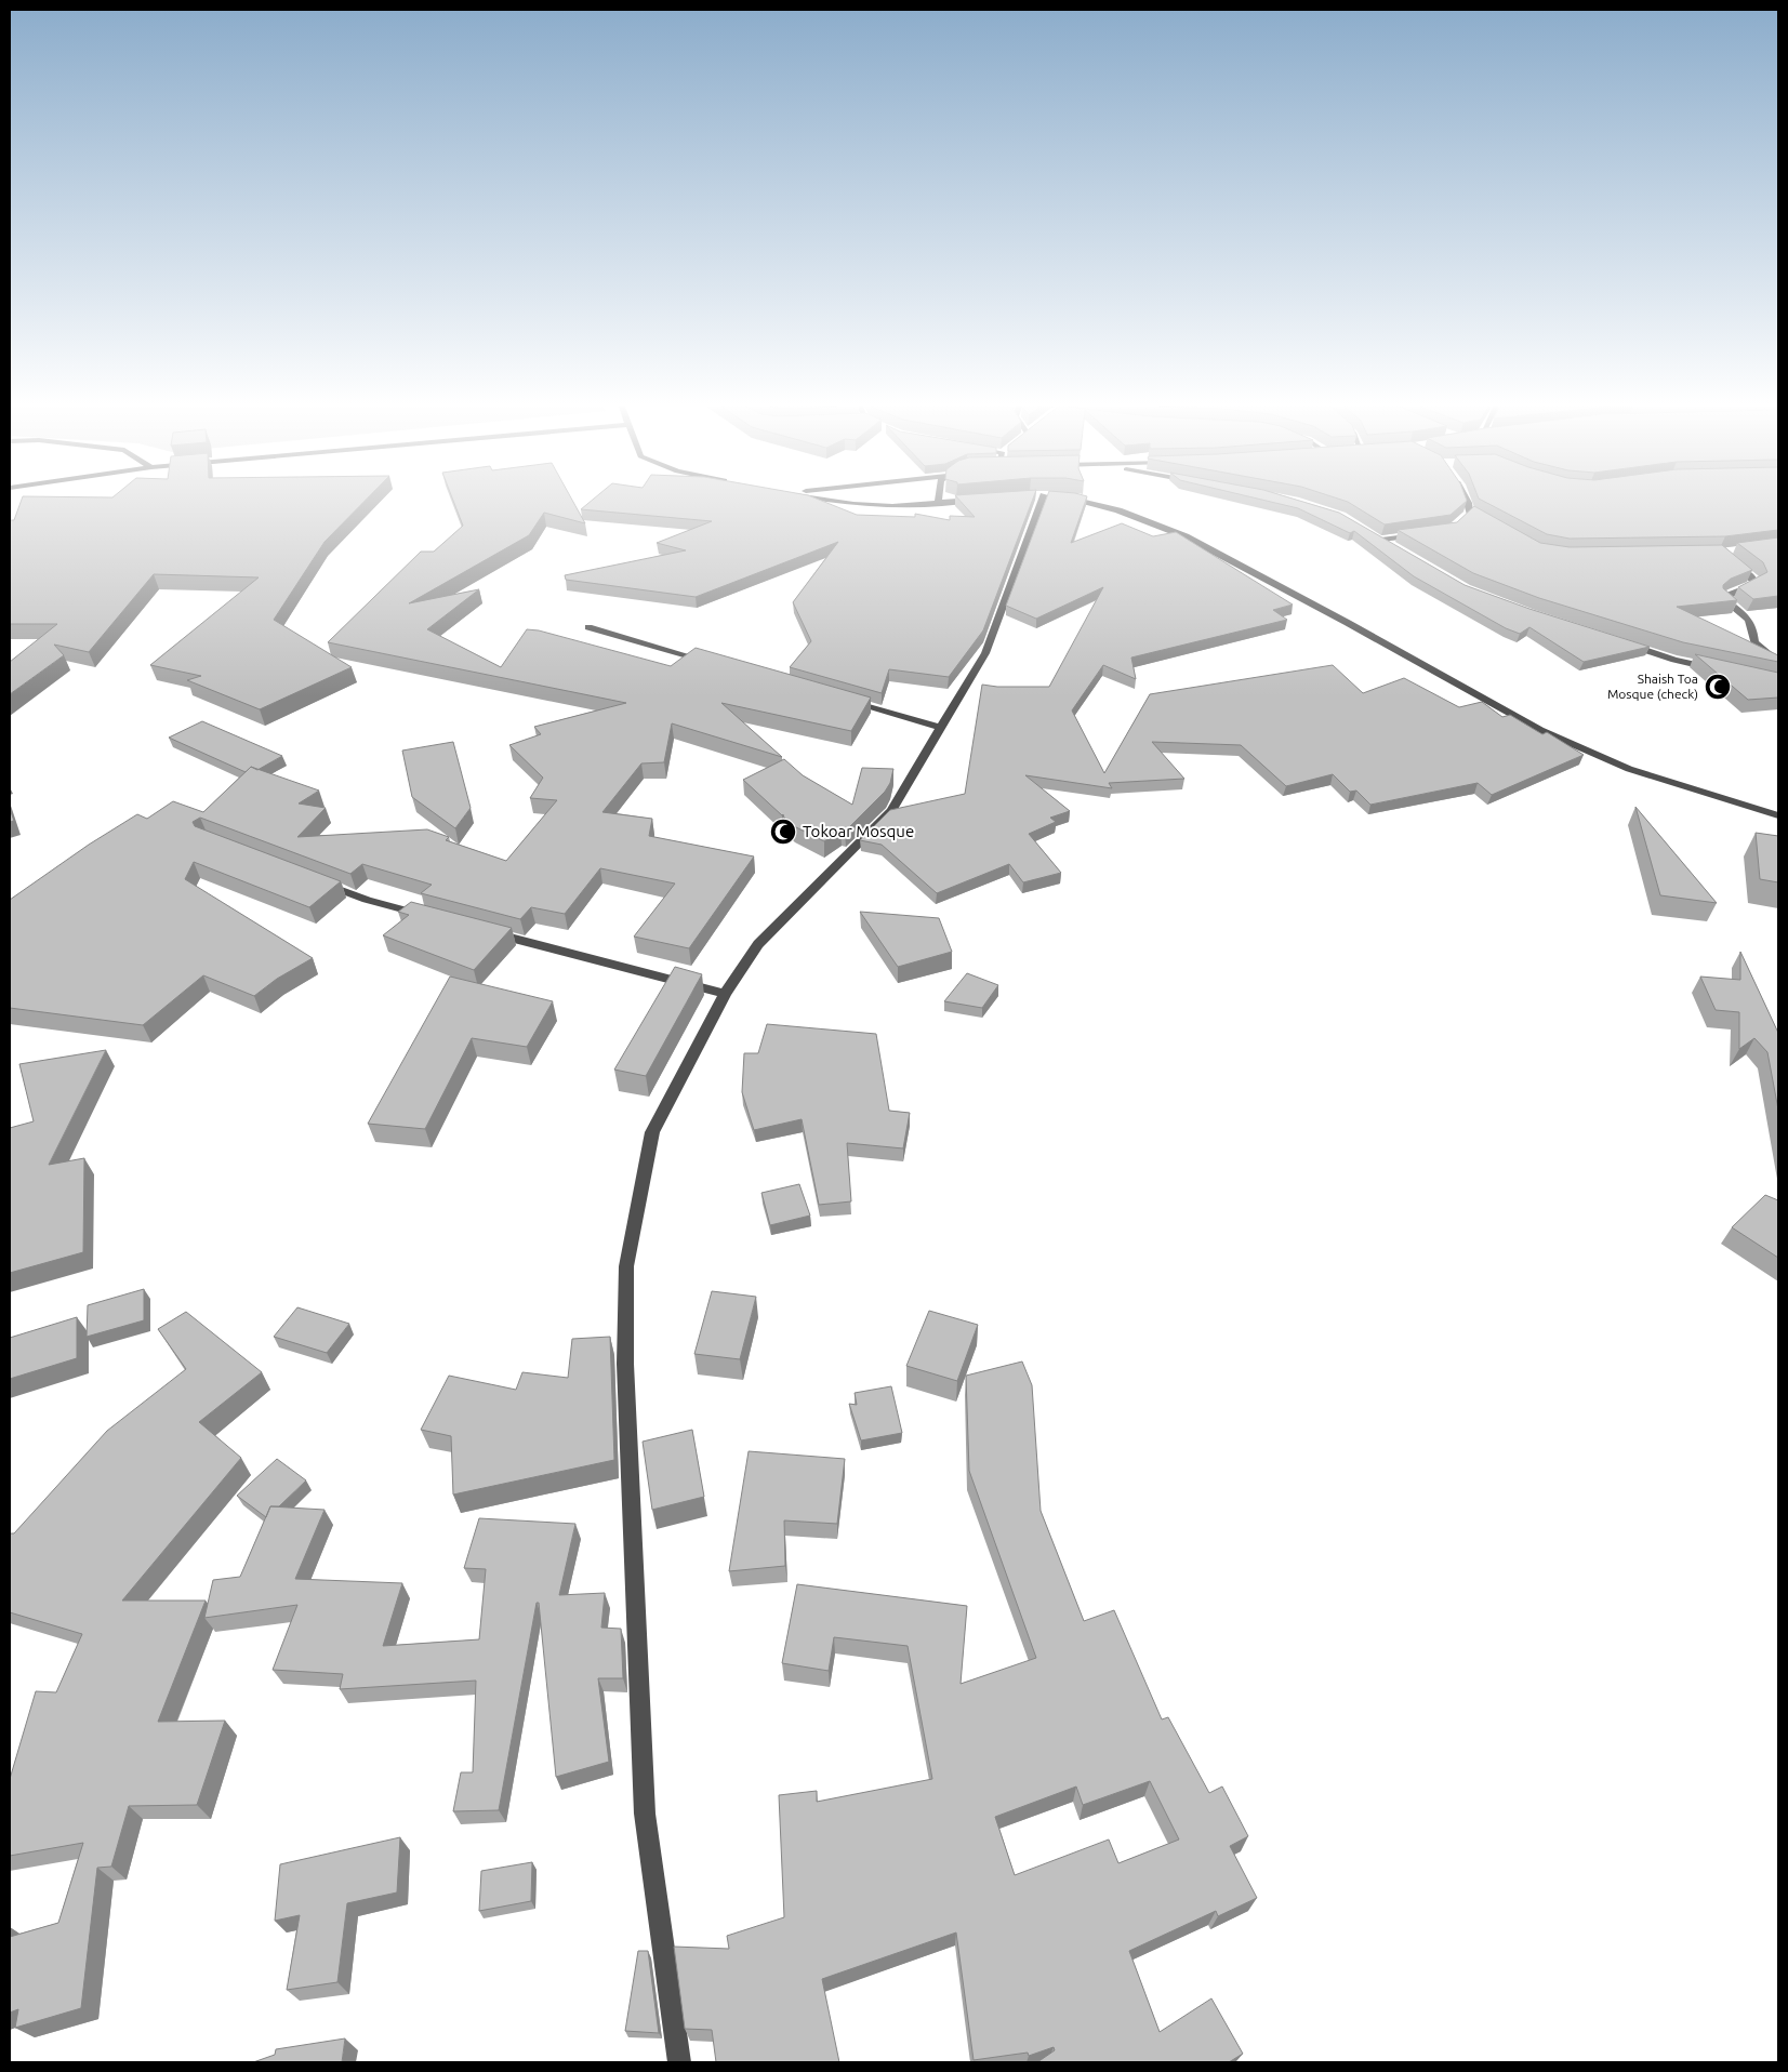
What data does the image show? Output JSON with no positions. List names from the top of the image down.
{
  "places": {
    "mosque": ["Shaish Toa Mosque (check)", "Tokoar Mosque"]
  }
}
